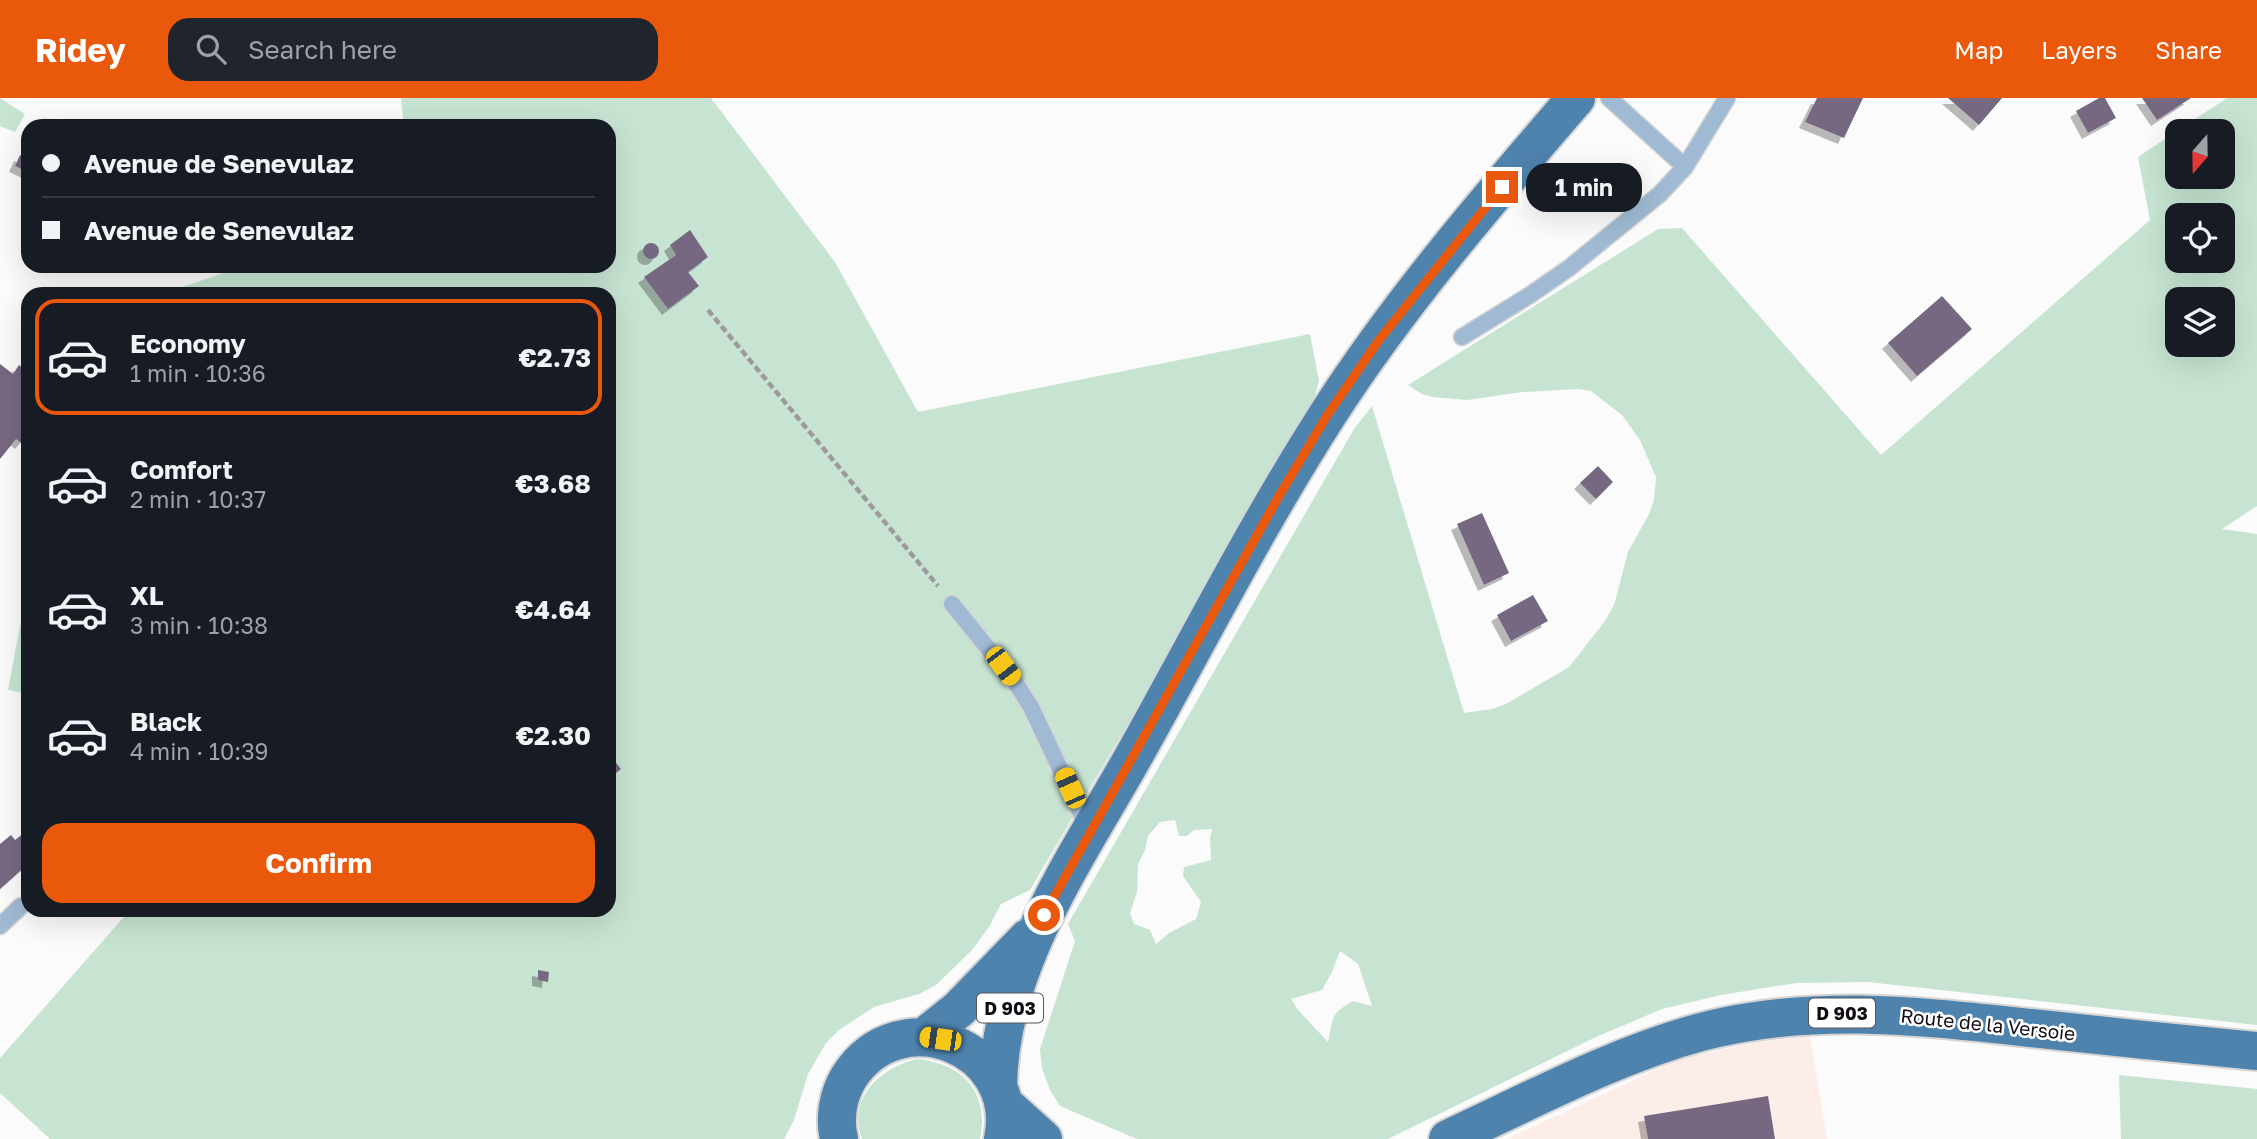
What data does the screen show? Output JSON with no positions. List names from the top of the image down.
{
  "streets": {
    "main road": ["D 903", "Route de la Versoie"]
  },
  "north": "bottom",
  "page": {
    "header": "Ridey",
    "search": "Search here",
    "nav": ["Map", "Layers", "Share"],
    "banner": ["Avenue de Senevulaz", "Avenue de Senevulaz"],
    "bubble": "1 min",
    "list": [
      {
        "name": "Economy",
        "note": "1 min · 10:36",
        "value": "€2.73"
      },
      {
        "name": "Comfort",
        "note": "2 min · 10:37",
        "value": "€3.68"
      },
      {
        "name": "XL",
        "note": "3 min · 10:38",
        "value": "€4.64"
      },
      {
        "name": "Black",
        "note": "4 min · 10:39",
        "value": "€2.30"
      }
    ],
    "buttons": "Confirm"
  }
}
